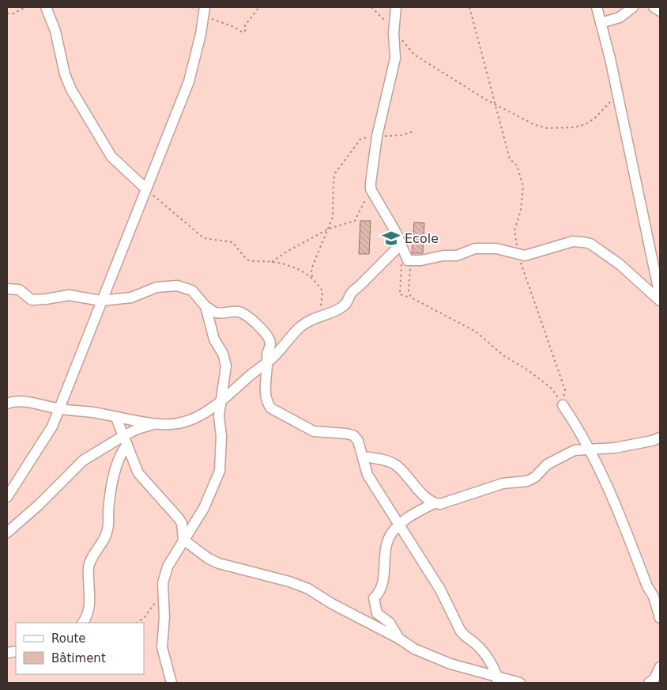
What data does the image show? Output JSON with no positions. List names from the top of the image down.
{
  "places": {
    "school or university": ["Ecole"]
  },
  "legend": ["Route", "Bâtiment"]
}
